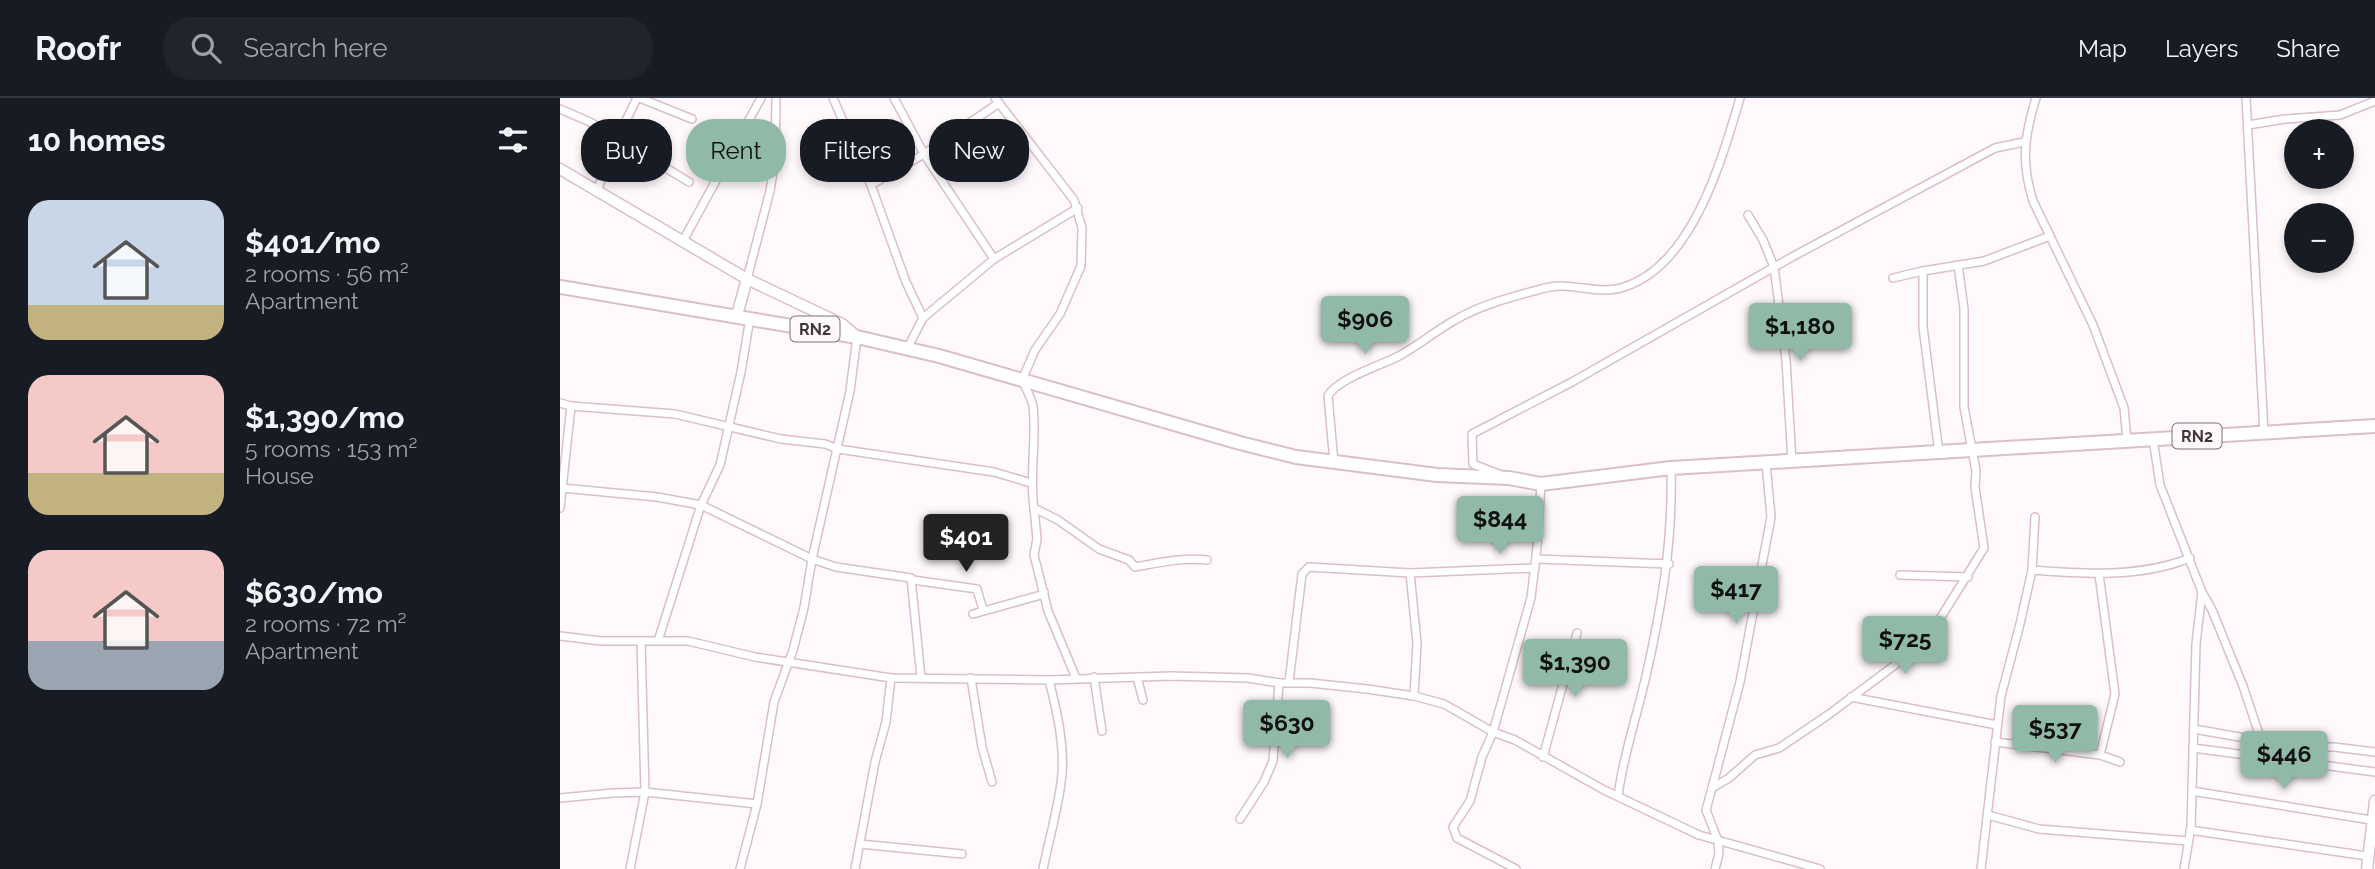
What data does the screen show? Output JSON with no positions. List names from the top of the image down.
{
  "streets": {
    "highway": ["RN2"]
  },
  "page": {
    "header": "Roofr",
    "search": "Search here",
    "nav": ["Map", "Layers", "Share"],
    "heading": "10 homes",
    "map_buttons": ["+", "−"],
    "chip": [
      "Buy",
      "Rent",
      "Filters",
      "New"
    ],
    "list": [
      {
        "name": "$401/mo",
        "note": "2 rooms · 56 m² · Apartment"
      },
      {
        "name": "$1,390/mo",
        "note": "5 rooms · 153 m² · House"
      },
      {
        "name": "$630/mo",
        "note": "2 rooms · 72 m² · Apartment"
      }
    ],
    "price": [
      "$906",
      "$1,180",
      "$844",
      "$401",
      "$417",
      "$725",
      "$1,390",
      "$630",
      "$537",
      "$446"
    ]
  }
}
